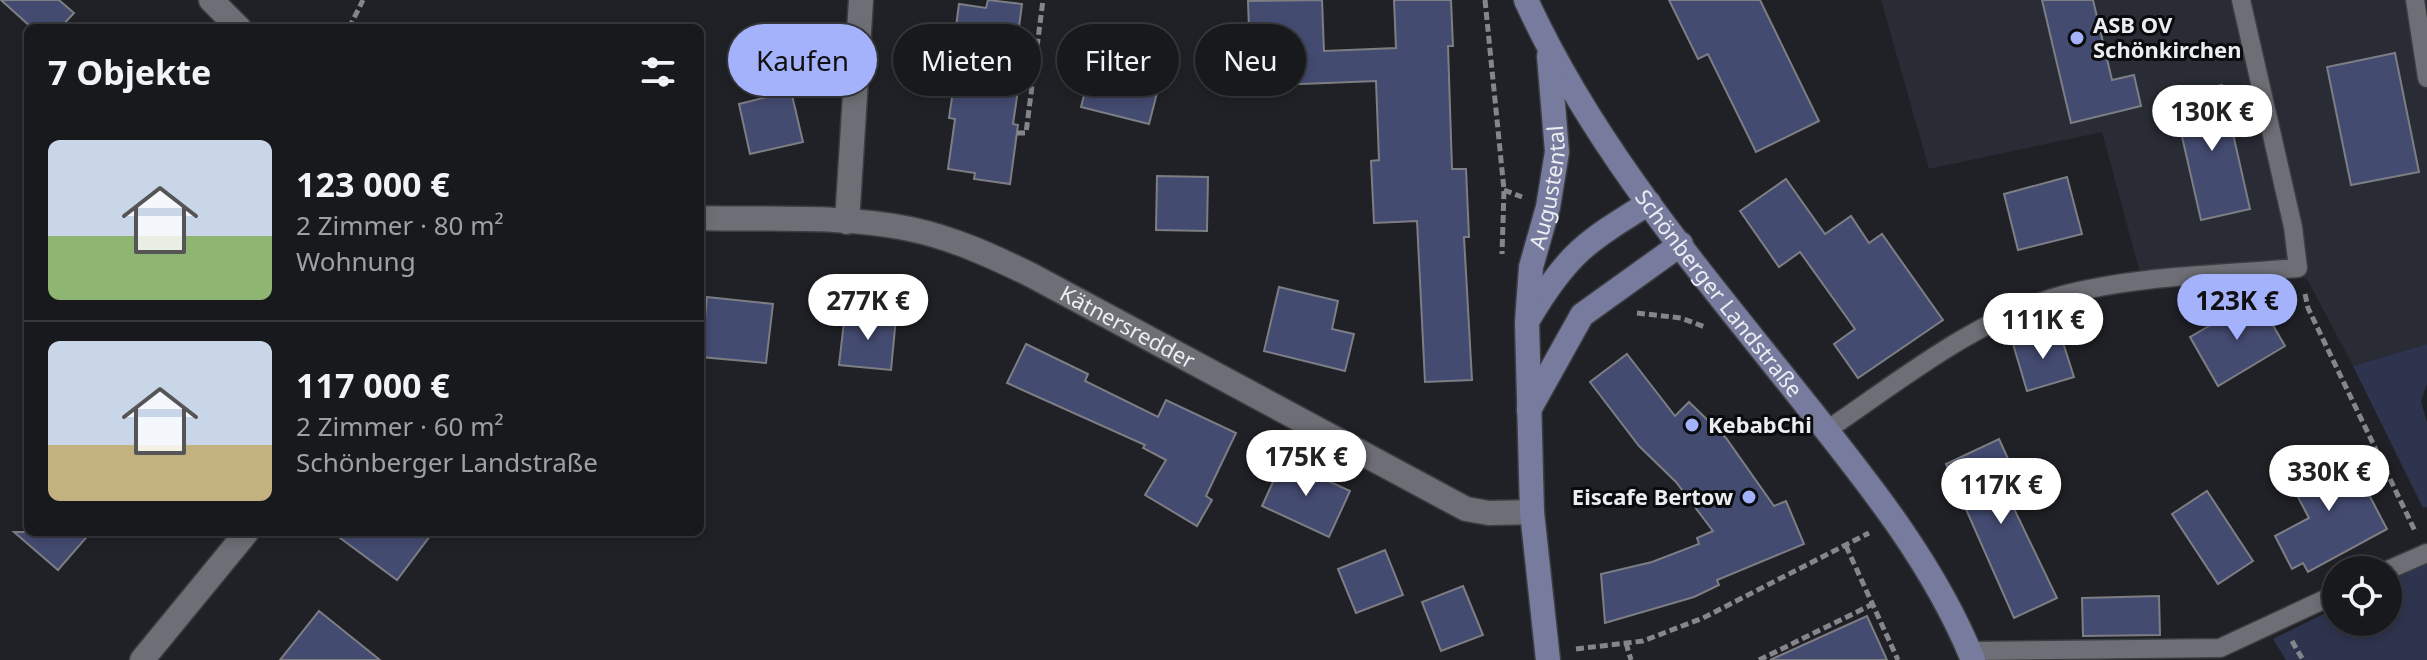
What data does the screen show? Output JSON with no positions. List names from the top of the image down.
{
  "streets": {
    "street": ["Augustental", "Schönberger Landstraße", "Kätnersredder"]
  },
  "crossings": [
    ["Augustental", "Schönberger Landstraße"],
    ["Augustental", "Kätnersredder"]
  ],
  "places": ["ASB OV Schönkirchen", "KebabChi", "Eiscafe Bertow"],
  "page": {
    "chip": [
      "Kaufen",
      "Mieten",
      "Filter",
      "Neu"
    ],
    "heading": "7 Objekte",
    "price": [
      "130K €",
      "277K €",
      "123K €",
      "111K €",
      "175K €",
      "330K €",
      "117K €"
    ],
    "list": [
      {
        "name": "123 000 €",
        "note": "2 Zimmer · 80 m² · Wohnung"
      },
      {
        "name": "117 000 €",
        "note": "2 Zimmer · 60 m² · Schönberger Landstraße"
      }
    ]
  }
}
